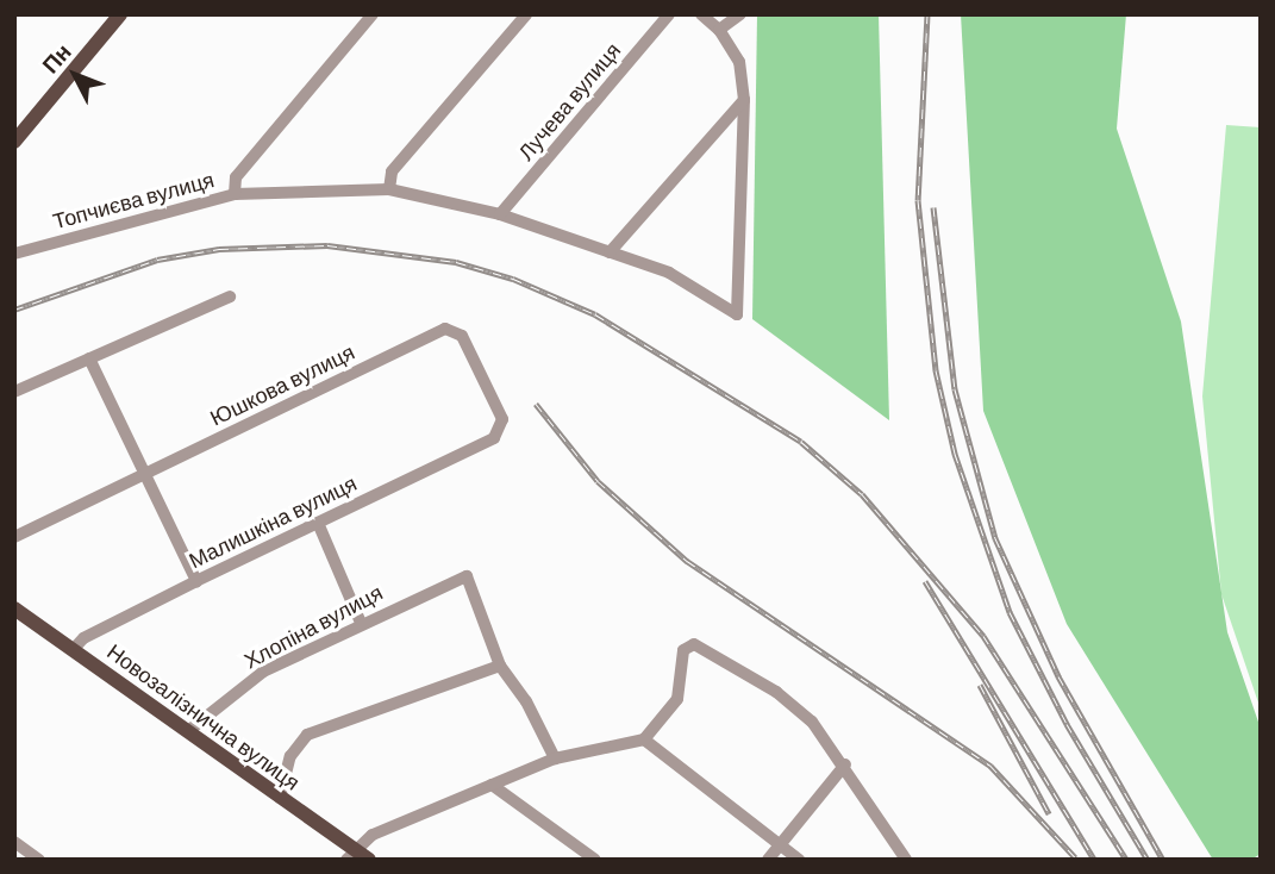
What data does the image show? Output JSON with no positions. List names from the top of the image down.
{
  "streets": {
    "main road": ["Новозалізнична вулиця"],
    "street": [
      "Лучева вулиця",
      "Топчиєва вулиця",
      "Юшкова вулиця",
      "Малишкіна вулиця",
      "Хлопіна вулиця"
    ]
  },
  "crossings": [
    ["Юшкова вулиця", "Малишкіна вулиця"],
    ["Малишкіна вулиця", "Новозалізнична вулиця"],
    ["Хлопіна вулиця", "Новозалізнична вулиця"]
  ],
  "north": "top left"
}
